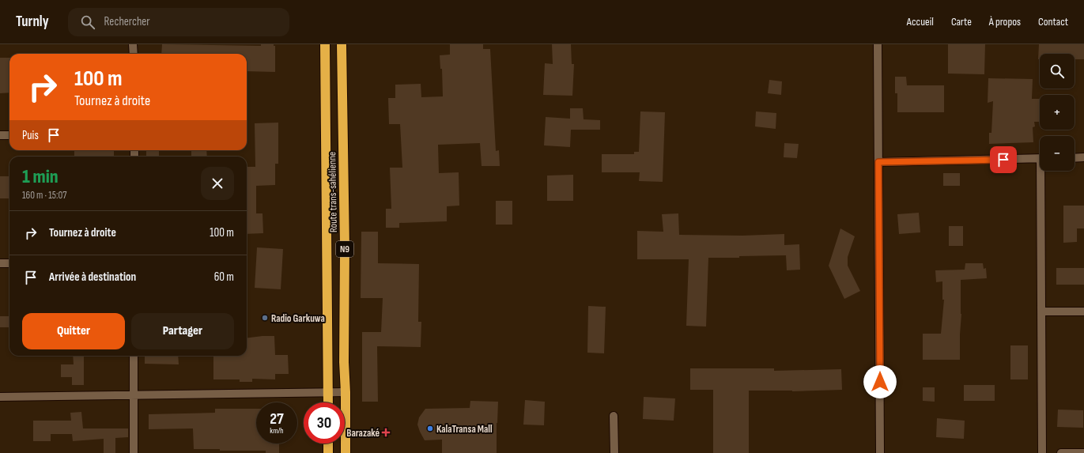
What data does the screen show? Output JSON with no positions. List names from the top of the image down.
{
  "streets": {
    "highway": ["Route trans-sahélienne", "N9"]
  },
  "places": {
    "other": ["Radio Garkuwa", "KalaTransa Mall"],
    "health": ["Barazaké"]
  },
  "page": {
    "header": "Turnly",
    "search": "Rechercher",
    "nav": [
      "Accueil",
      "Carte",
      "À propos",
      "Contact"
    ],
    "map_buttons": ["+", "−"],
    "turn": ["100 m", "Tournez à droite"],
    "then": "Puis",
    "heading": ["1 min", "160 m · 15:07"],
    "list": [
      {
        "name": "Tournez à droite",
        "value": "100 m"
      },
      {
        "name": "Arrivée à destination",
        "value": "60 m"
      }
    ],
    "buttons": ["Quitter", "Partager"],
    "speed": "27 km/h",
    "limit": "30"
  }
}
